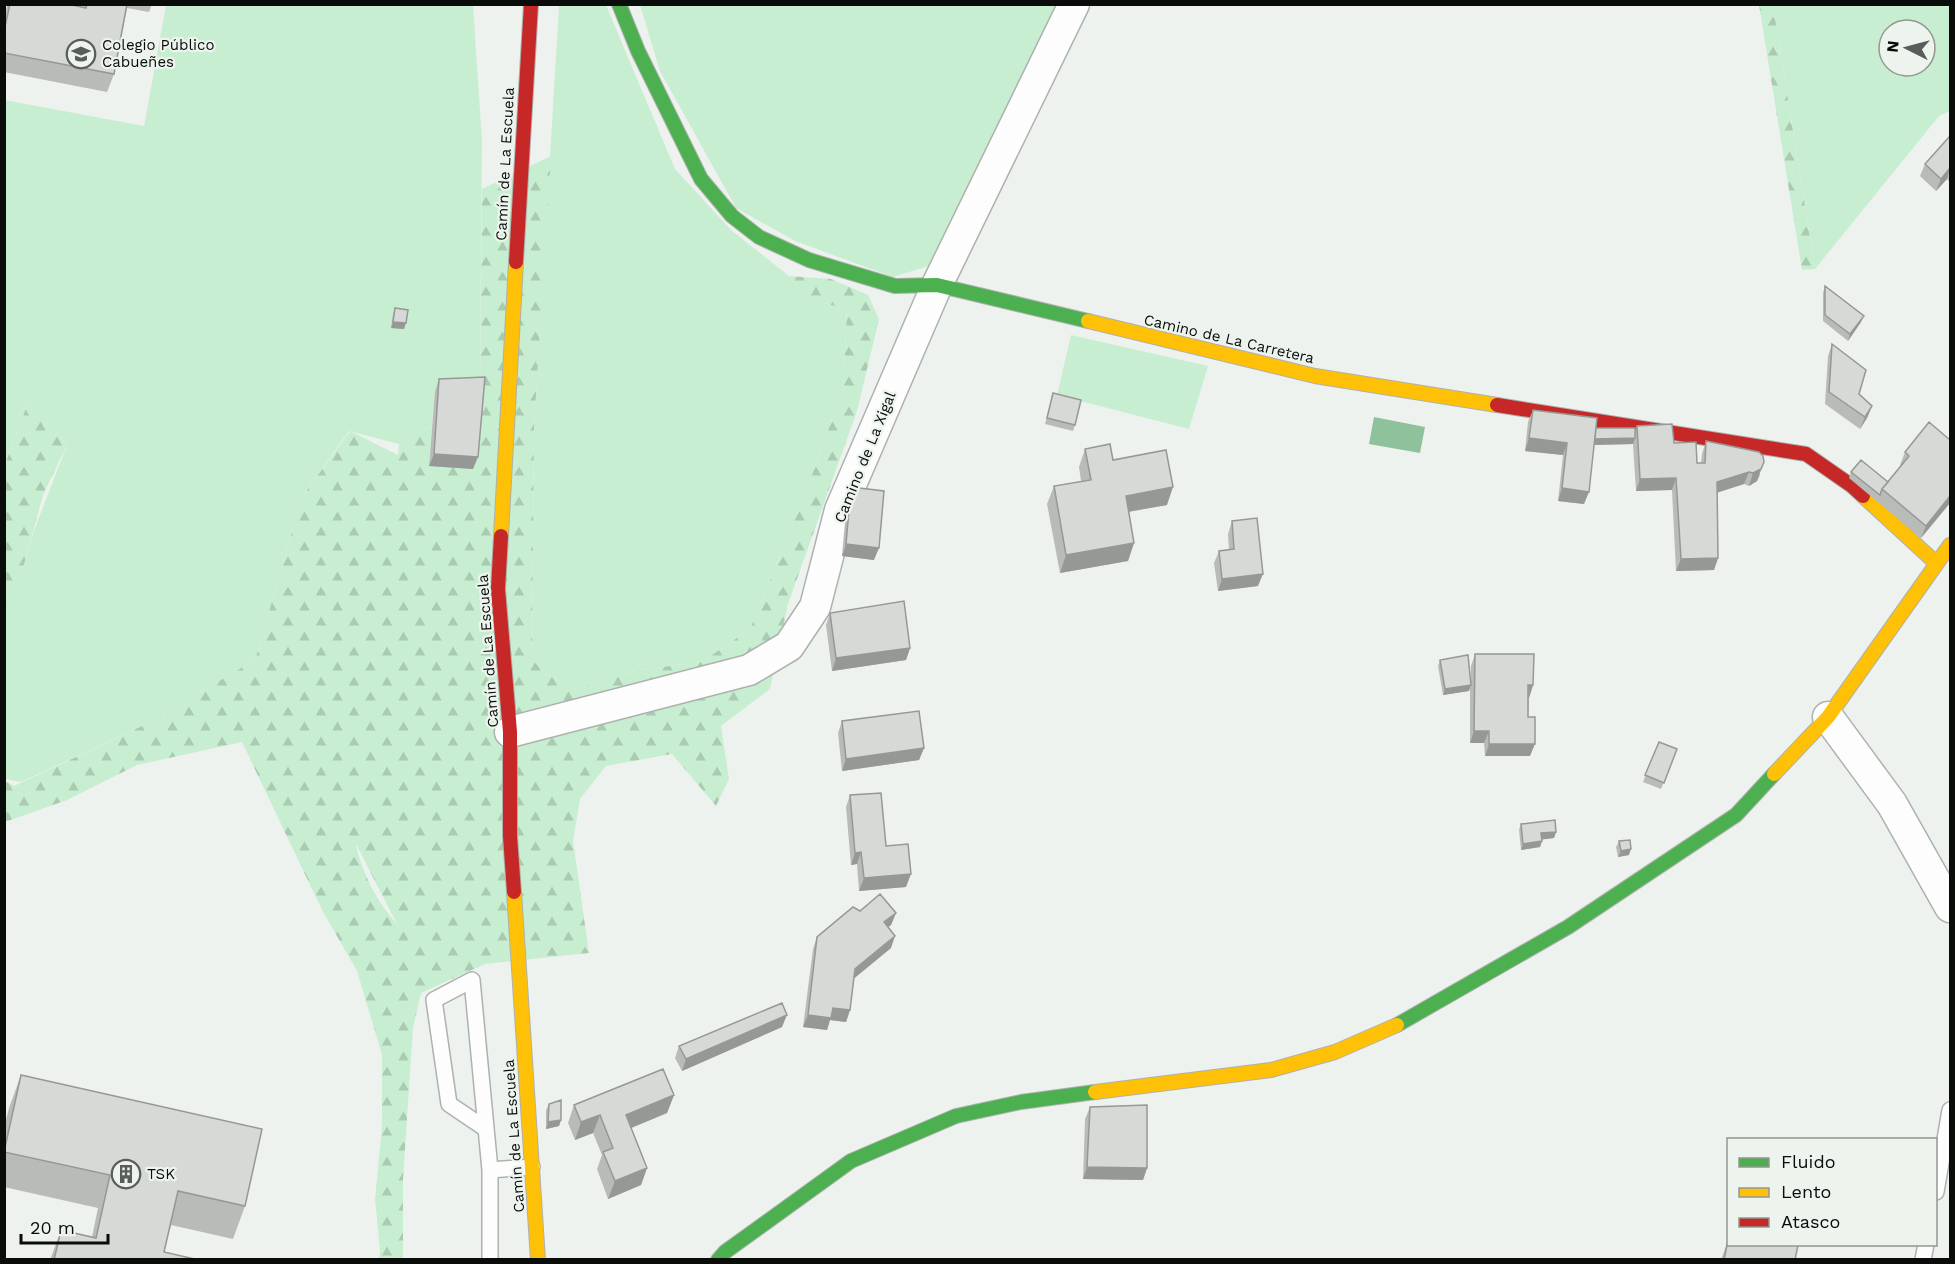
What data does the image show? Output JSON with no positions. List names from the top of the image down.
{
  "streets": {
    "main road": ["Camín de La Escuela", "Camino de La Carretera"],
    "street": ["Camino de La Xigal"]
  },
  "crossings": [
    ["Camín de La Escuela", "Camino de La Xigal"],
    ["Camino de La Carretera", "Camino de La Xigal"]
  ],
  "places": {
    "school or university": ["Colegio Público Cabueñes"],
    "building": ["TSK"]
  },
  "legend": ["Fluido", "Lento", "Atasco"],
  "scale_bar": "20 m",
  "north": "left"
}
